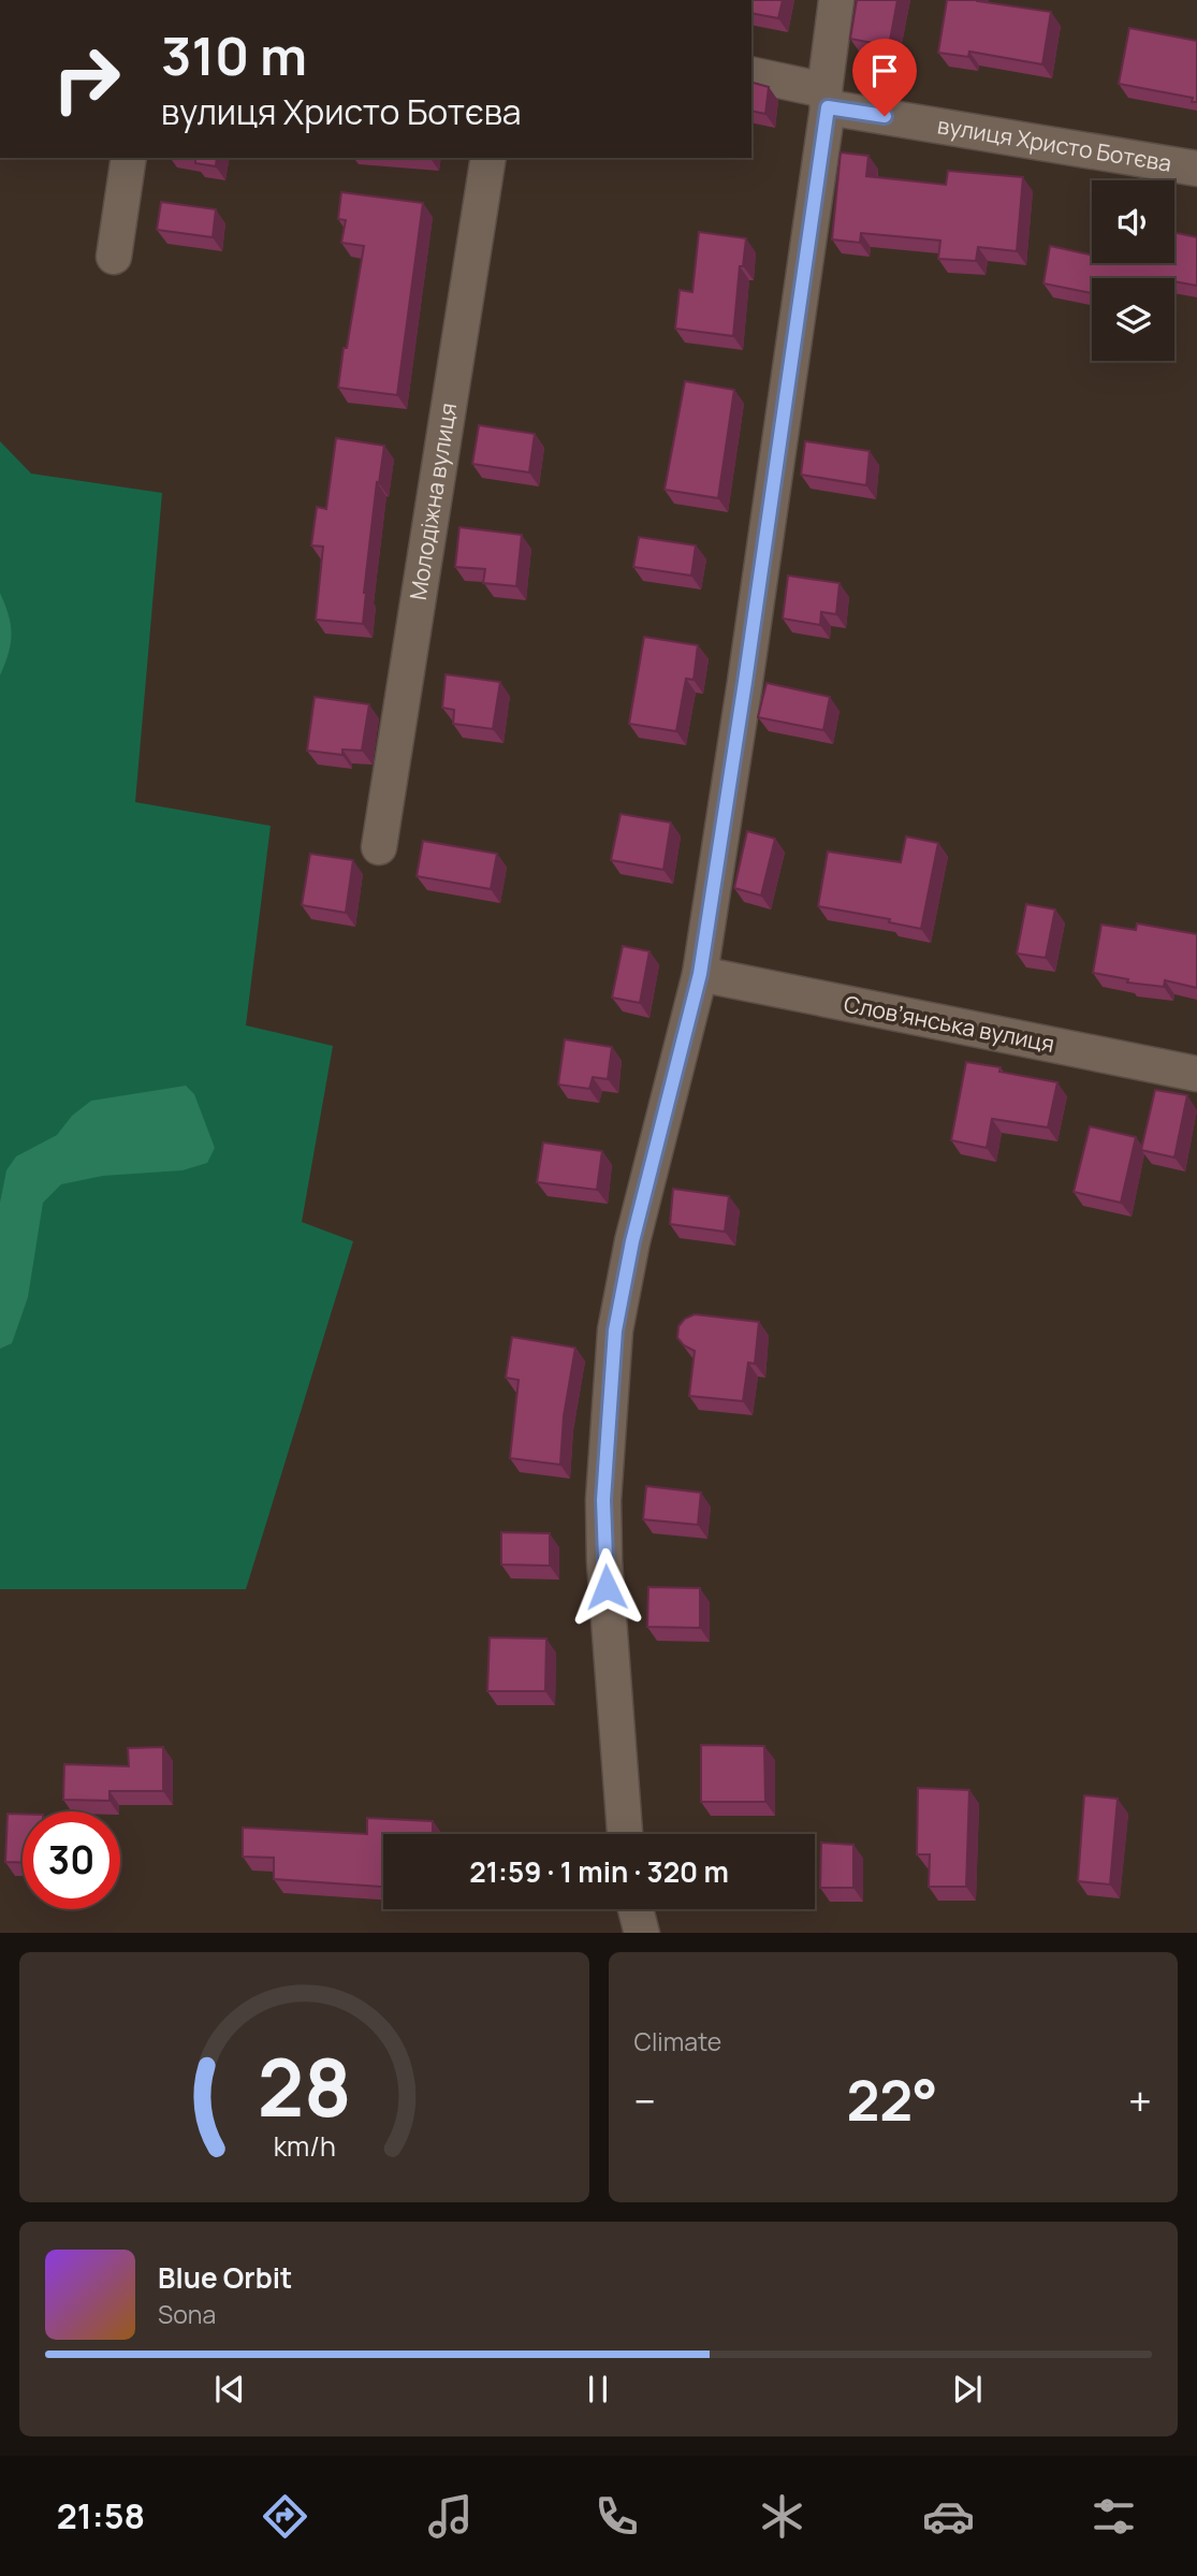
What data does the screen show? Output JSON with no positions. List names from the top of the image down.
{
  "streets": {
    "street": ["вулиця Христо Ботєва", "Молодіжна вулиця", "Словʼянська вулиця"]
  },
  "page": {
    "turn": ["310 m", "вулиця Христо Ботєва"],
    "limit": "30",
    "trip": "21:59 · 1 min · 320 m",
    "tile": "Climate",
    "heat": ["−", "22°", "+"],
    "song": ["Blue Orbit", "Sona"],
    "tabs": "21:58",
    "gauge": ["28", "km/h"]
  }
}
